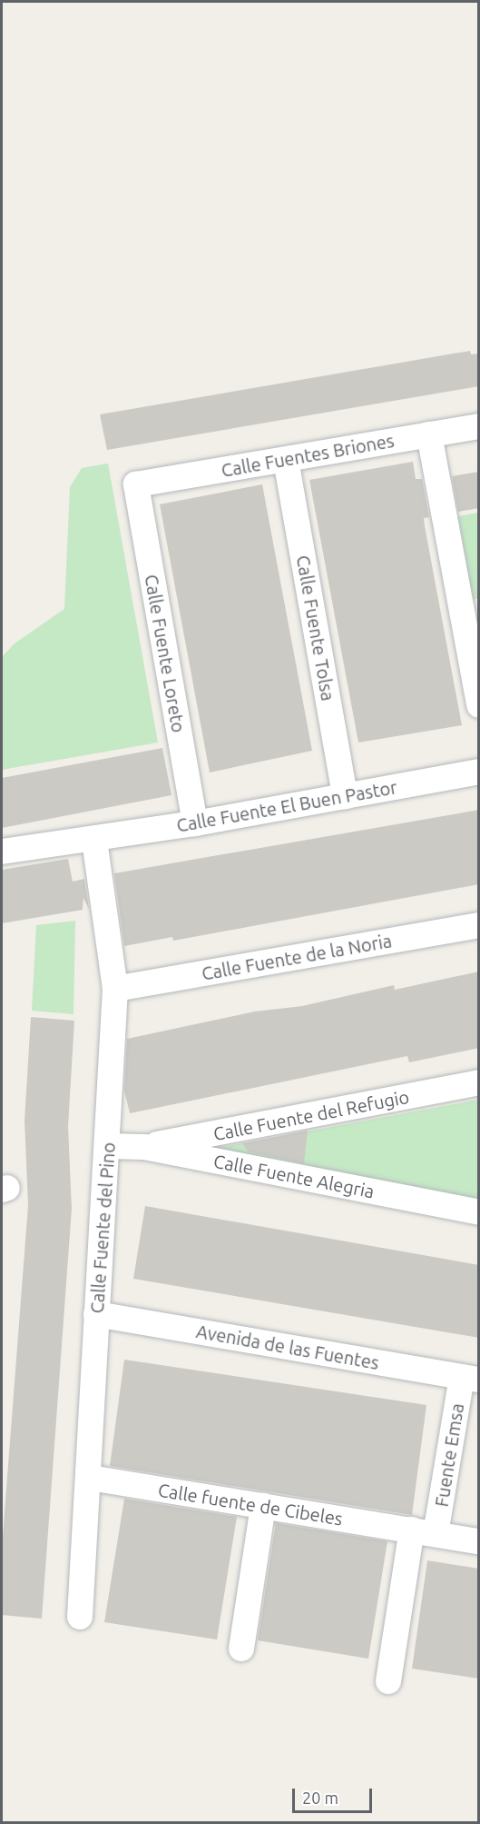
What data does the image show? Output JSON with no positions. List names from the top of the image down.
{
  "streets": {
    "street": [
      "Calle Fuentes Briones",
      "Calle Fuente Tolsa",
      "Calle Fuente Loreto",
      "Calle Fuente El Buen Pastor",
      "Calle Fuente de la Noria",
      "Calle Fuente del Refugio",
      "Calle Fuente Alegria",
      "Calle Fuente del Pino",
      "Avenida de las Fuentes",
      "Fuente Emsa",
      "Calle fuente de Cibeles"
    ]
  },
  "crossings": [
    ["Calle Fuentes Briones", "Calle Fuente Tolsa"],
    ["Calle Fuentes Briones", "Calle Fuente Loreto"],
    ["Calle Fuente Tolsa", "Calle Fuente El Buen Pastor"],
    ["Calle Fuente Loreto", "Calle Fuente El Buen Pastor"],
    ["Calle Fuente El Buen Pastor", "Calle Fuente del Pino"],
    ["Calle Fuente de la Noria", "Calle Fuente del Pino"],
    ["Calle Fuente del Refugio", "Calle Fuente Alegria"],
    ["Calle Fuente Alegria", "Calle Fuente del Pino"],
    ["Calle Fuente del Pino", "Avenida de las Fuentes"],
    ["Calle Fuente del Pino", "Calle fuente de Cibeles"],
    ["Avenida de las Fuentes", "Fuente Emsa"],
    ["Fuente Emsa", "Calle fuente de Cibeles"]
  ],
  "scale_bar": "20 m"
}
